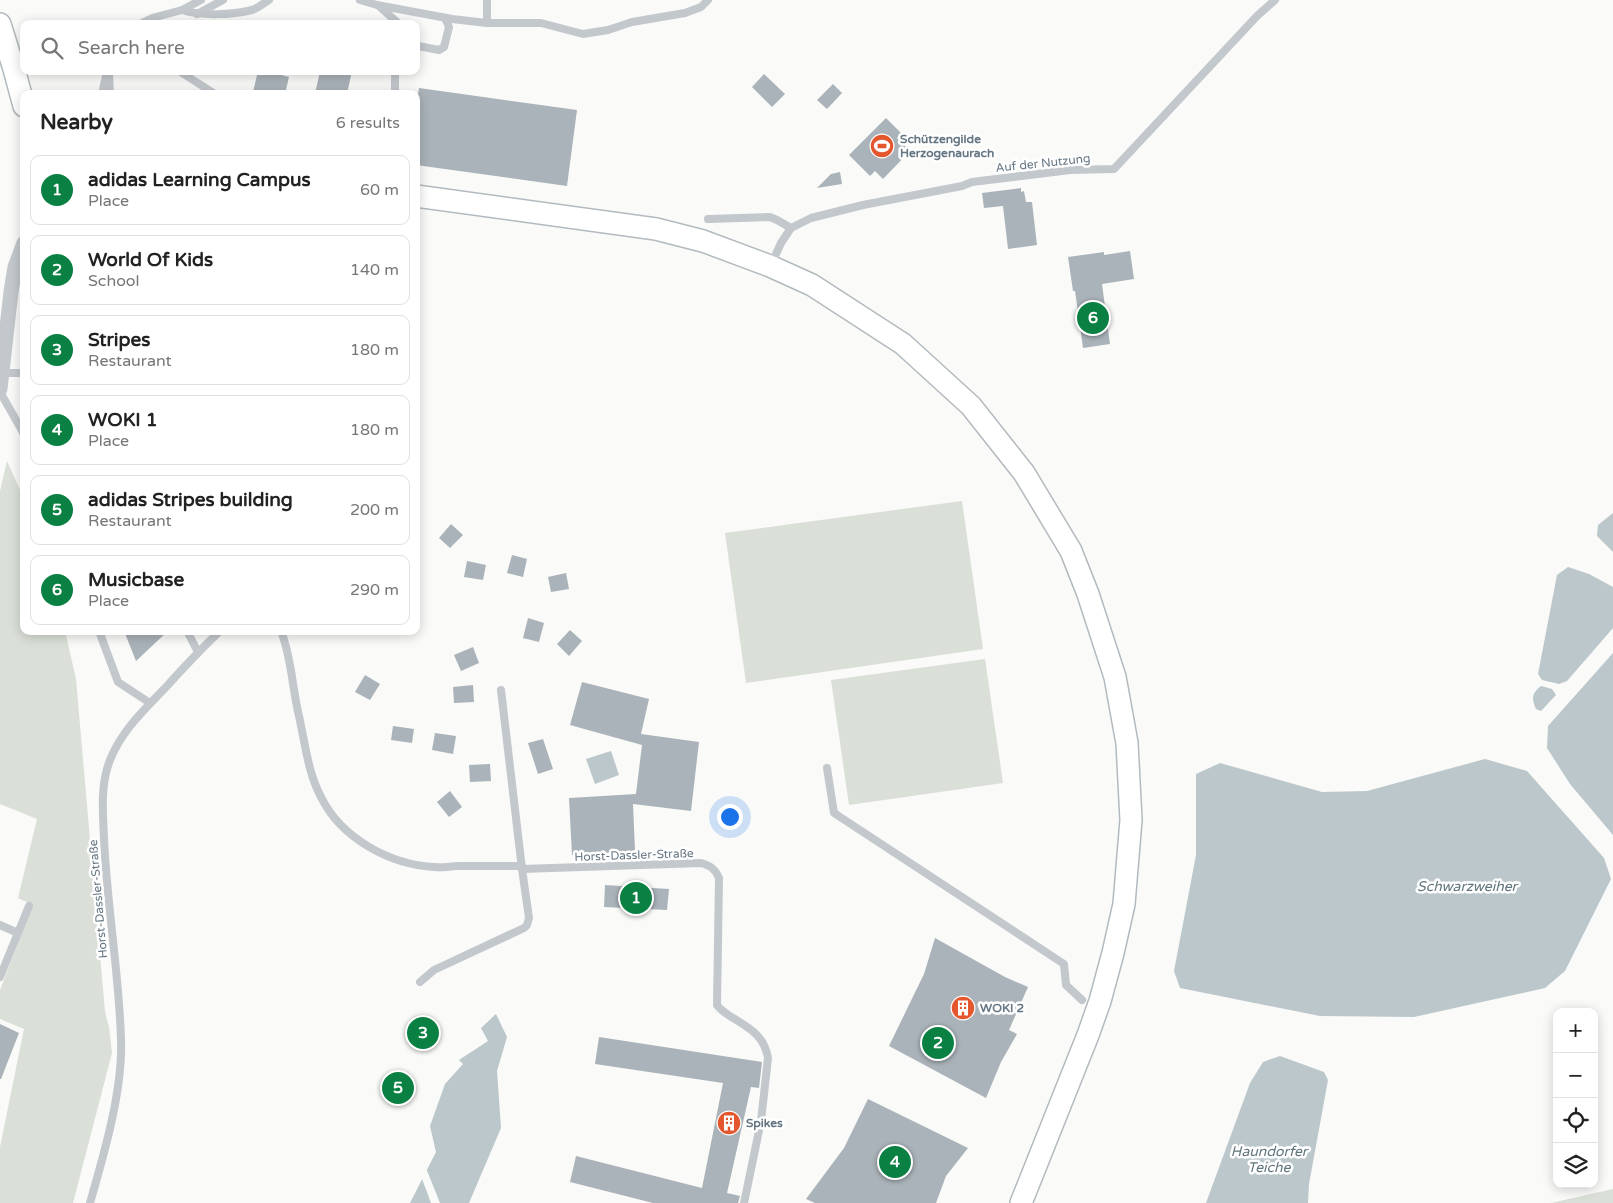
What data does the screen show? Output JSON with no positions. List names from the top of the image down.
{
  "streets": {
    "lane": ["Auf der Nutzung", "Horst-Dassler-Straße"]
  },
  "water": ["Schwarzweiher", "Haundorfer Teiche"],
  "places": {
    "sports": ["Schützengilde Herzogenaurach"],
    "building": ["WOKI 2", "Spikes"]
  },
  "page": {
    "search": "Search here",
    "heading": ["Nearby", "6 results"],
    "list": [
      {
        "mark": "1",
        "name": "adidas Learning Campus",
        "note": "Place",
        "value": "60 m"
      },
      {
        "mark": "2",
        "name": "World Of Kids",
        "note": "School",
        "value": "140 m"
      },
      {
        "mark": "3",
        "name": "Stripes",
        "note": "Restaurant",
        "value": "180 m"
      },
      {
        "mark": "4",
        "name": "WOKI 1",
        "note": "Place",
        "value": "180 m"
      },
      {
        "mark": "5",
        "name": "adidas Stripes building",
        "note": "Restaurant",
        "value": "200 m"
      },
      {
        "mark": "6",
        "name": "Musicbase",
        "note": "Place",
        "value": "290 m"
      }
    ],
    "pins": [
      "6",
      "1",
      "3",
      "2",
      "5",
      "4"
    ],
    "map_buttons": ["+", "−"]
  }
}
